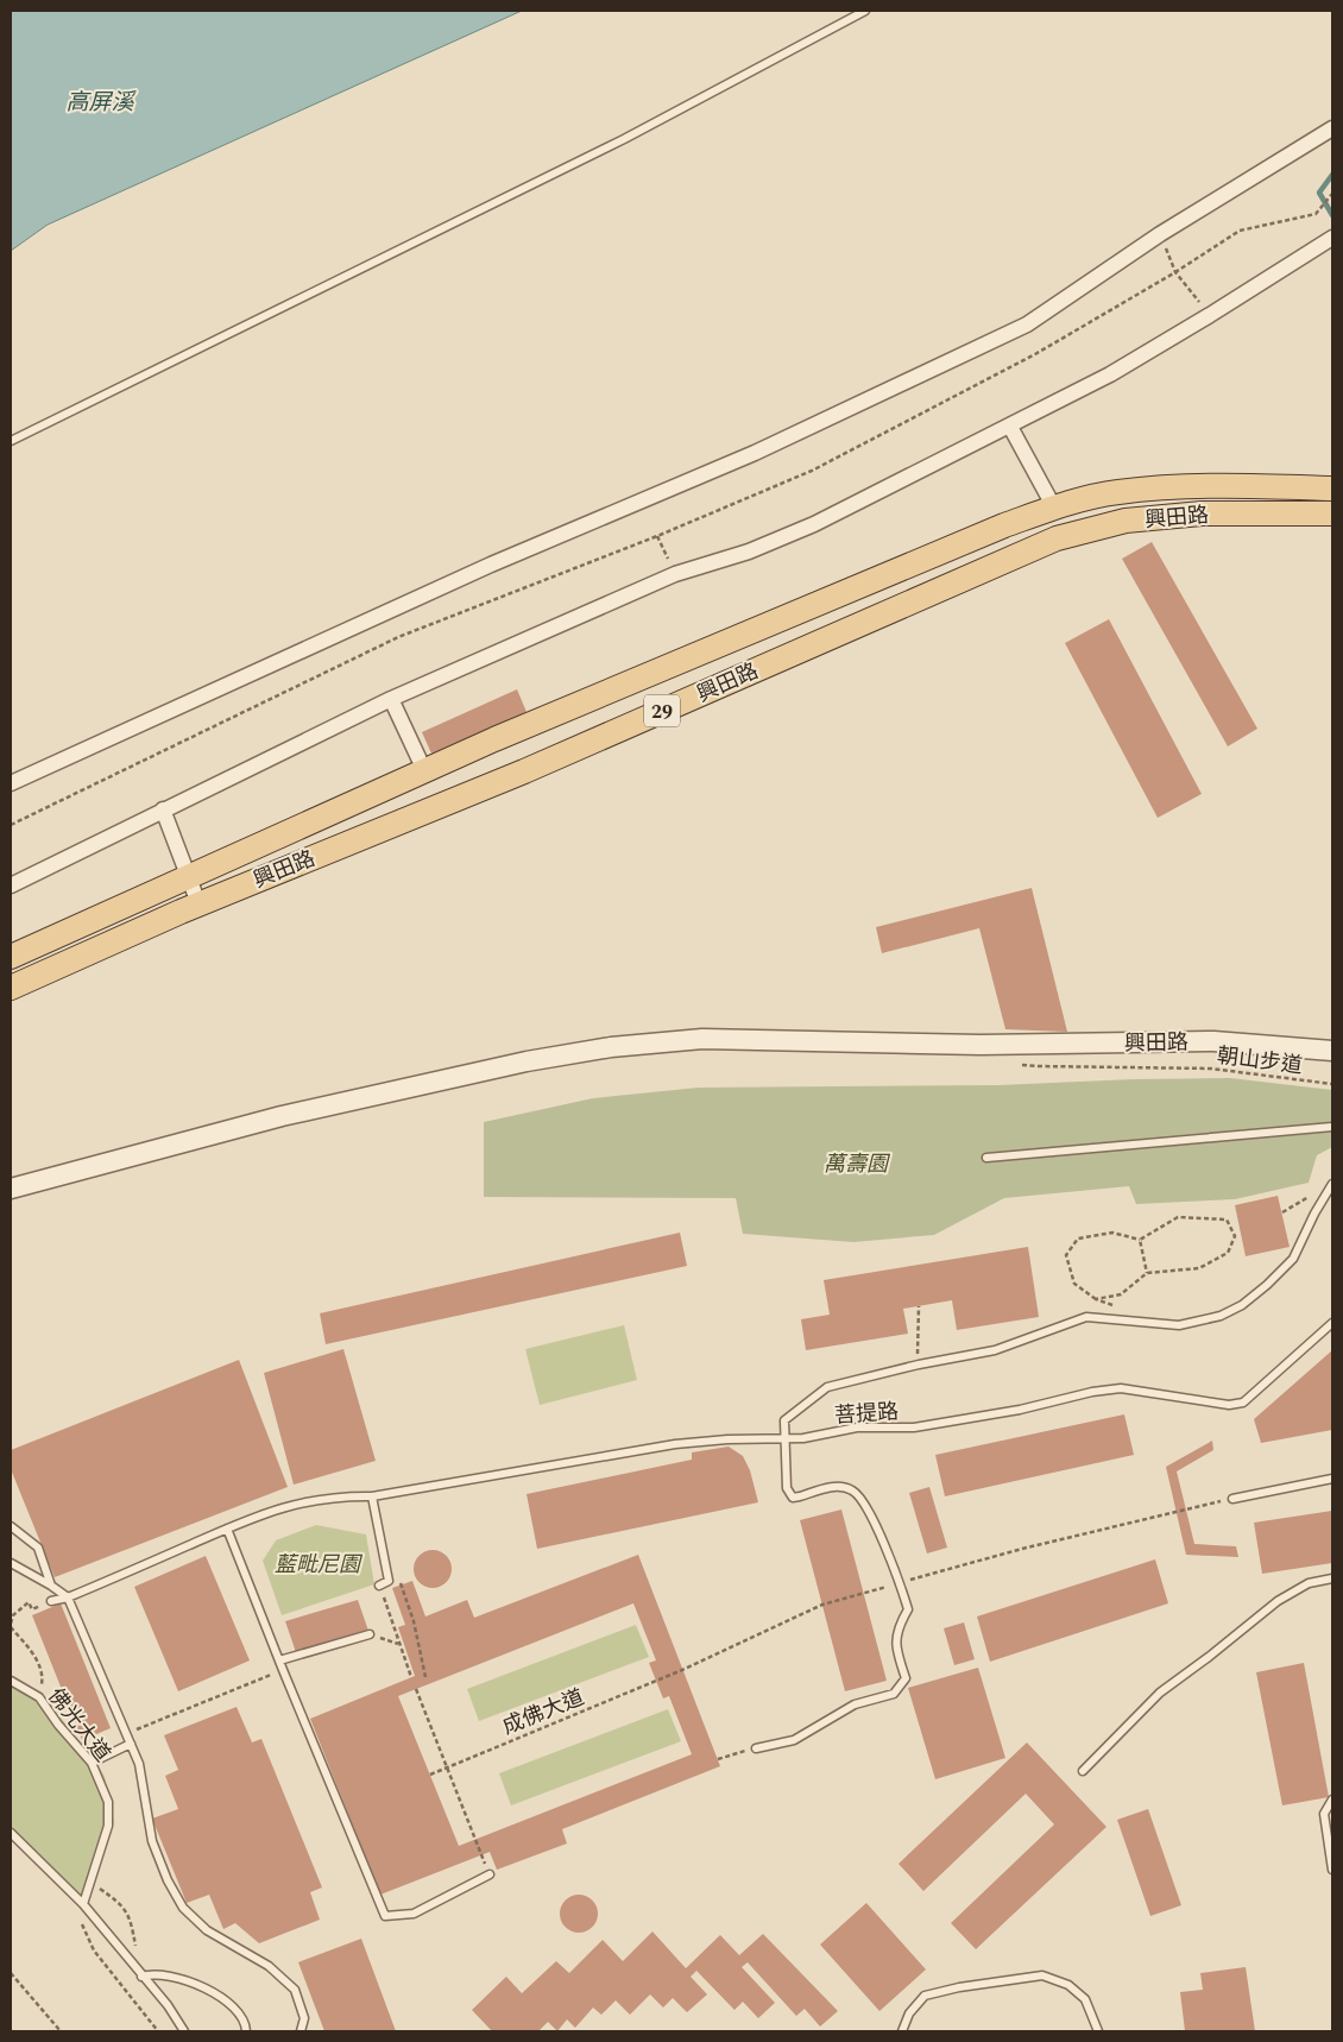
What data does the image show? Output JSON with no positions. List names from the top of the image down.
{
  "streets": {
    "main road": ["興田路", "29"],
    "lane": ["菩提路", "佛光大道"],
    "path": ["朝山步道", "成佛大道"]
  },
  "water": ["高屏溪"],
  "parks": ["萬壽園", "藍毗尼園"]
}
